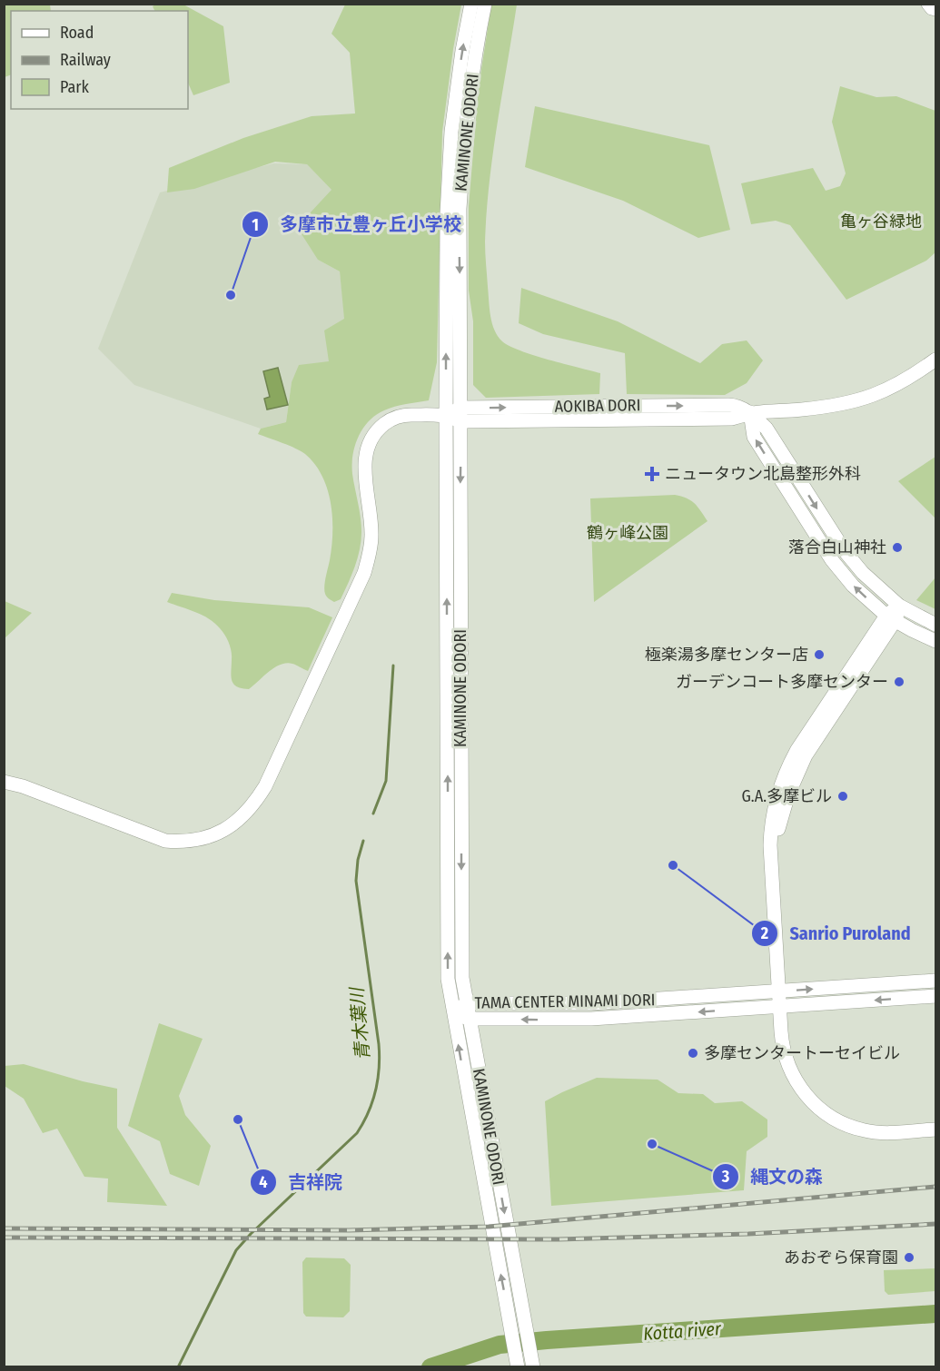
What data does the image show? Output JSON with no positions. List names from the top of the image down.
{
  "streets": {
    "street": ["KAMINONE ODORI", "AOKIBA DORI", "TAMA CENTER MINAMI DORI"]
  },
  "crossings": [
    ["KAMINONE ODORI", "AOKIBA DORI"],
    ["KAMINONE ODORI", "TAMA CENTER MINAMI DORI"]
  ],
  "water": ["青木葉川", "Kotta river"],
  "parks": ["亀ヶ谷緑地", "鶴ヶ峰公園"],
  "places": {
    "other": [
      "多摩市立豊ヶ丘小学校",
      "落合白山神社",
      "極楽湯多摩センター店",
      "ガーデンコート多摩センター",
      "G.A.多摩ビル",
      "Sanrio Puroland",
      "多摩センタートーセイビル",
      "吉祥院",
      "縄文の森",
      "あおぞら保育園"
    ],
    "health": ["ニュータウン北島整形外科"]
  },
  "legend": ["Road", "Railway", "Park"]
}
